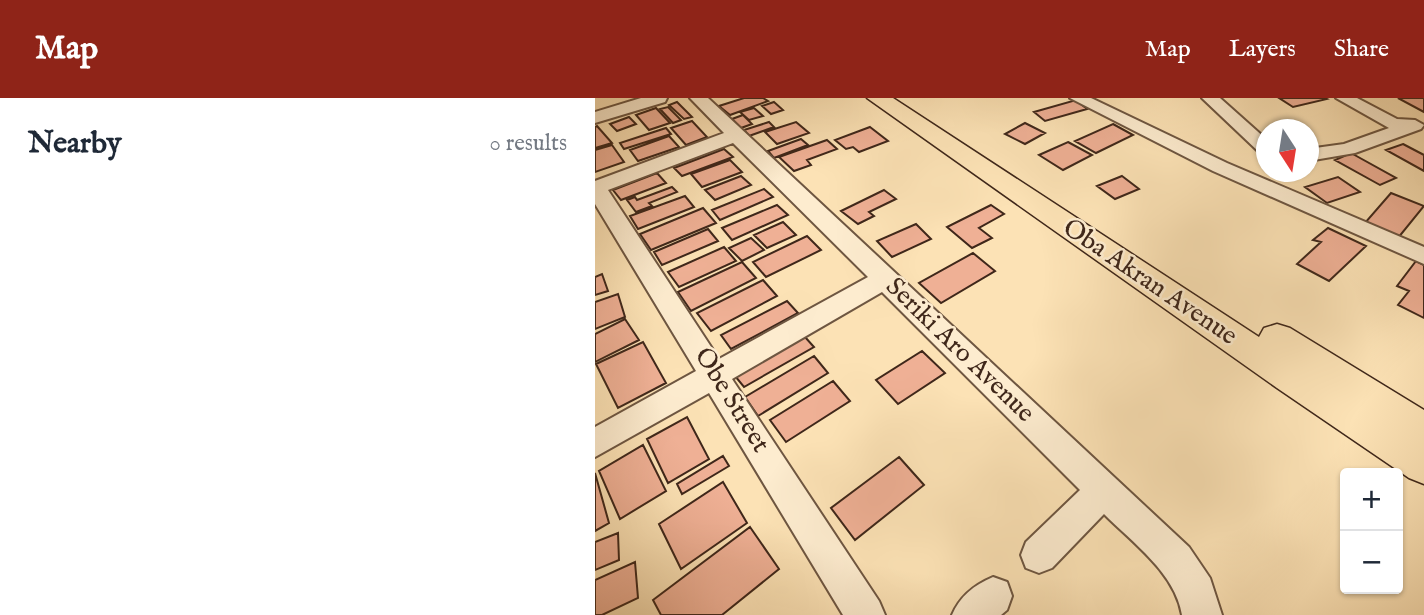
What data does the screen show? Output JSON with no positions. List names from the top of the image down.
{
  "streets": {
    "main road": ["Oba Akran Avenue"],
    "street": ["Seriki Aro Avenue", "Obe Street"]
  },
  "north": "bottom",
  "page": {
    "header": "Map",
    "nav": ["Map", "Layers", "Share"],
    "heading": ["Nearby", "0 results"],
    "map_buttons": ["+", "−"]
  }
}
